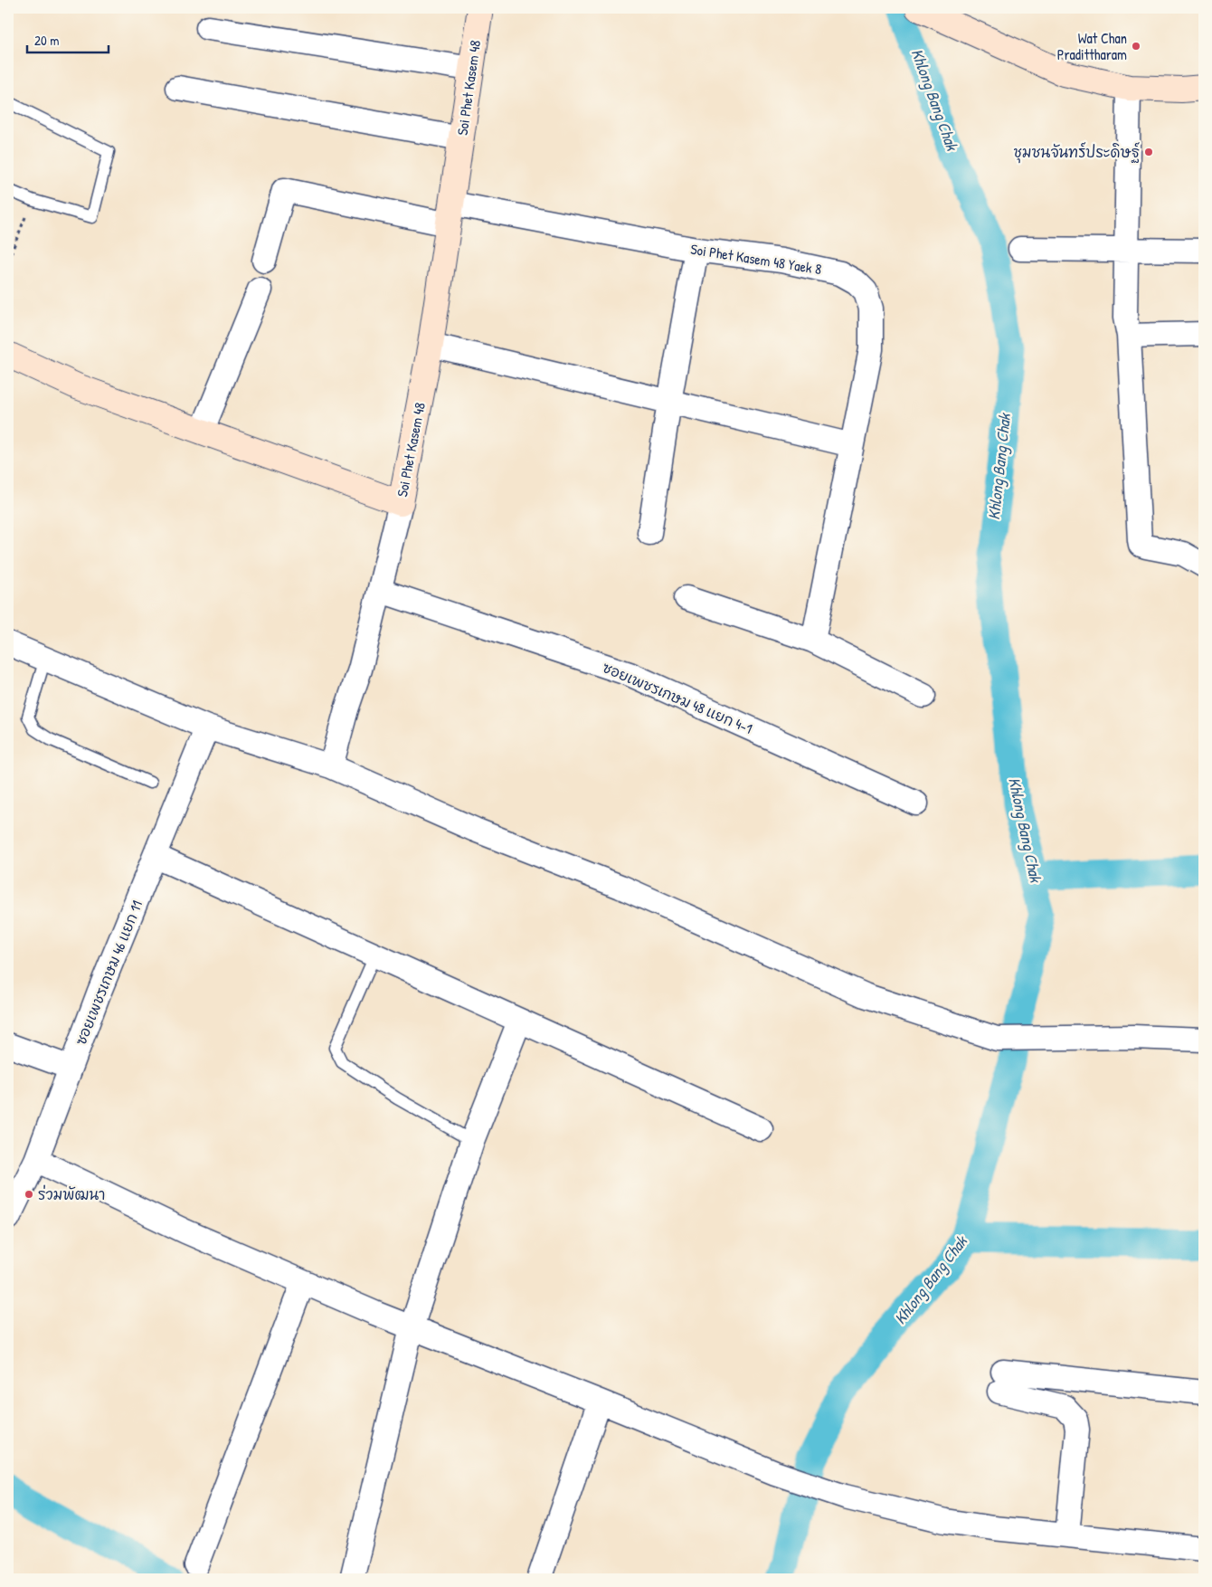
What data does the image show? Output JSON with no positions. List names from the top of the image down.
{
  "streets": {
    "street": [
      "Soi Phet Kasem 48",
      "Soi Phet Kasem 48 Yaek 8",
      "ซอยเพชรเกษม 48 แยก 4-1",
      "ซอยเพชรเกษม 46 แยก 11"
    ]
  },
  "crossings": [
    ["Soi Phet Kasem 48", "Soi Phet Kasem 48 Yaek 8"]
  ],
  "water": ["Khlong Bang Chak"],
  "places": ["Wat Chan Pradittharam", "ชุมชนจันทร์ประดิษฐ์", "ร่วมพัฒนา"],
  "scale_bar": "20 m"
}
